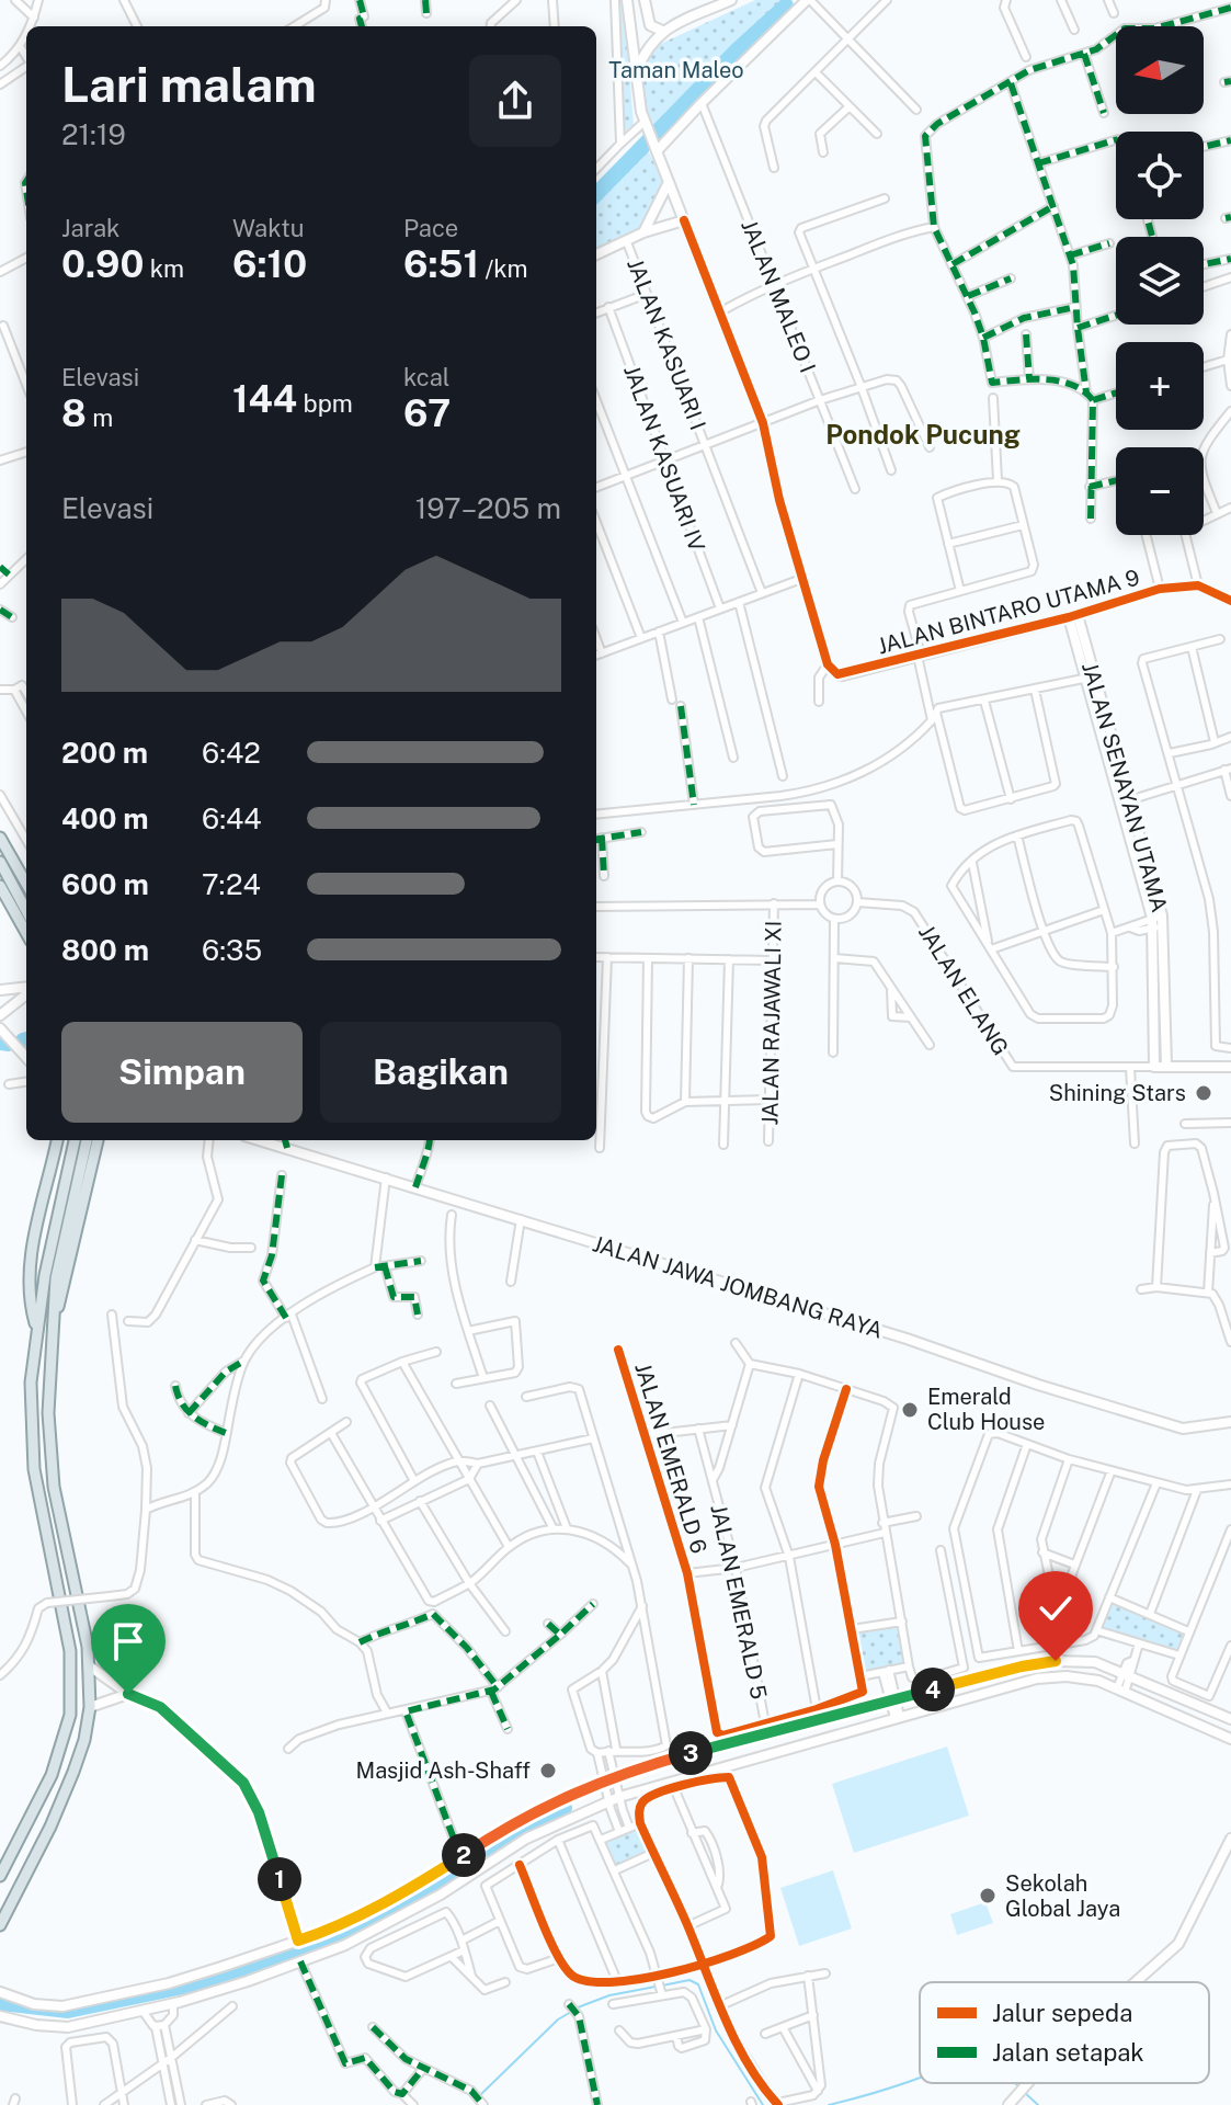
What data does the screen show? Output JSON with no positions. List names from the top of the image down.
{
  "streets": {
    "main road": [
      "JALAN BINTARO UTAMA 9",
      "JALAN SENAYAN UTAMA",
      "JALAN ELANG",
      "JALAN JAWA JOMBANG RAYA"
    ],
    "street": [
      "JALAN MALEO I",
      "JALAN KASUARI I",
      "JALAN KASUARI IV",
      "JALAN RAJAWALI XI",
      "JALAN EMERALD 6",
      "JALAN EMERALD 5"
    ]
  },
  "crossings": [
    ["JALAN MALEO I", "JALAN KASUARI I"],
    ["JALAN KASUARI I", "JALAN KASUARI IV"],
    ["JALAN BINTARO UTAMA 9", "JALAN SENAYAN UTAMA"],
    ["JALAN SENAYAN UTAMA", "JALAN ELANG"],
    ["JALAN EMERALD 6", "JALAN EMERALD 5"]
  ],
  "districts": ["Pondok Pucung"],
  "parks": ["Taman Maleo"],
  "places": [
    "Shining Stars",
    "Emerald Club House",
    "Masjid Ash-Shaff",
    "Sekolah Global Jaya"
  ],
  "legend": ["Jalur sepeda", "Jalan setapak"],
  "north": "left",
  "page": {
    "map_buttons": ["+", "−"],
    "heading": ["Lari malam", "21:19"],
    "stats": [
      ["Jarak", "0.90 km"],
      ["Waktu", "6:10"],
      ["Pace", "6:51 /km"],
      ["Elevasi", "8 m"],
      ["144 bpm"],
      ["kcal", "67"]
    ],
    "chart": ["Elevasi", "197–205 m"],
    "list": [
      {
        "name": "200 m",
        "note": "6:42"
      },
      {
        "name": "400 m",
        "note": "6:44"
      },
      {
        "name": "600 m",
        "note": "7:24"
      },
      {
        "name": "800 m",
        "note": "6:35"
      }
    ],
    "buttons": ["Simpan", "Bagikan"],
    "pins": [
      "4",
      "3",
      "2",
      "1"
    ]
  }
}
